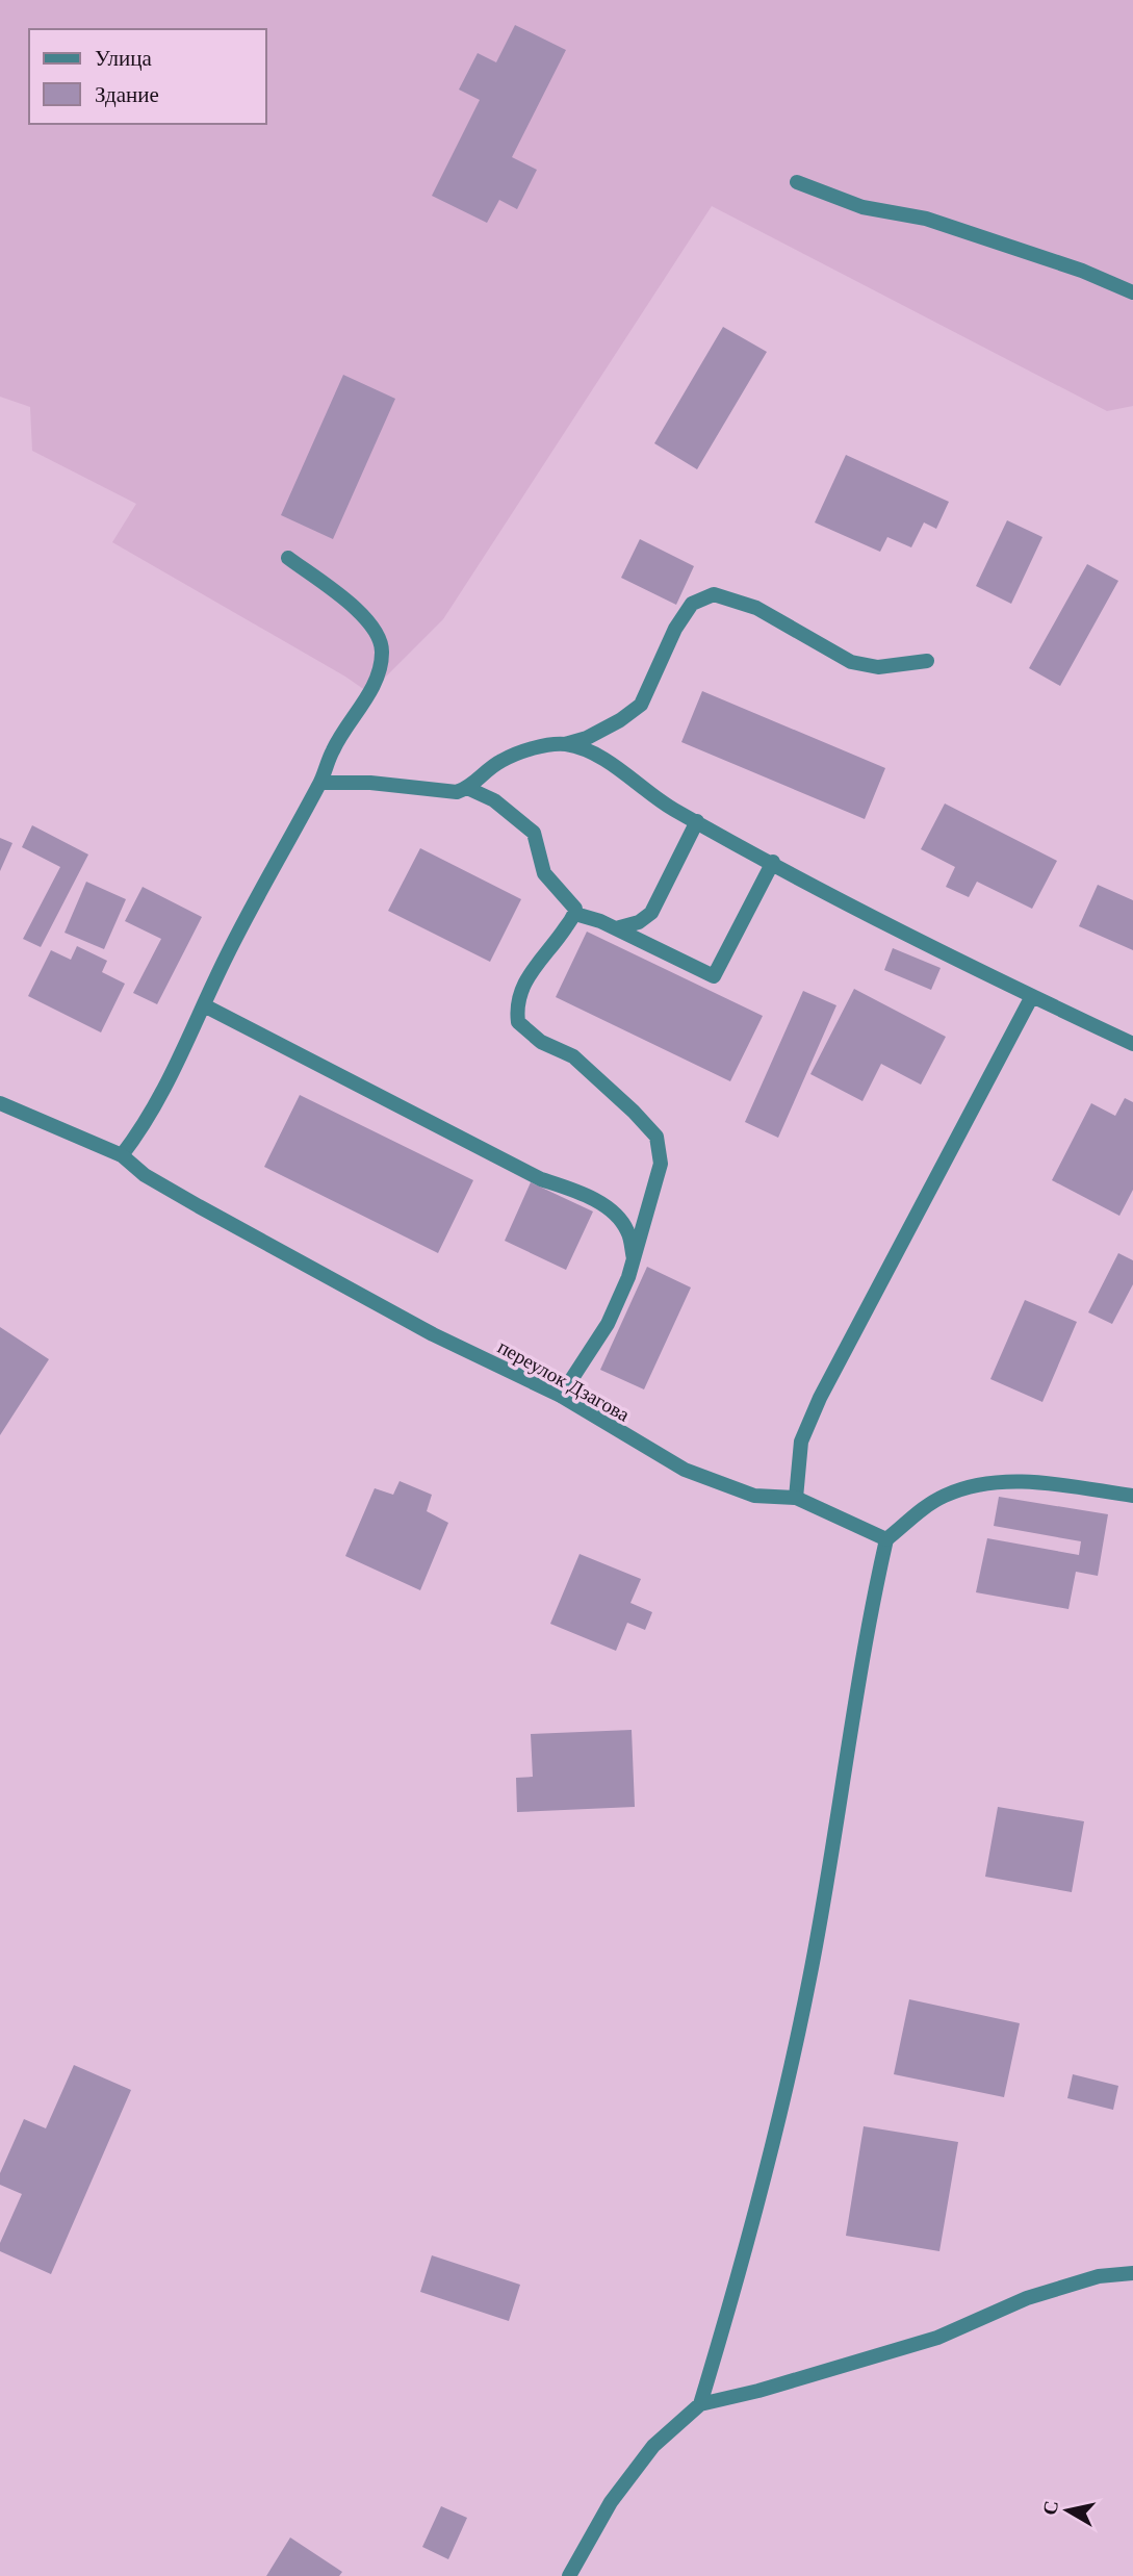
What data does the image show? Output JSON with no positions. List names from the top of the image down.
{
  "streets": {
    "street": ["переулок Дзагова"]
  },
  "legend": ["Улица", "Здание"],
  "north": "left"
}
